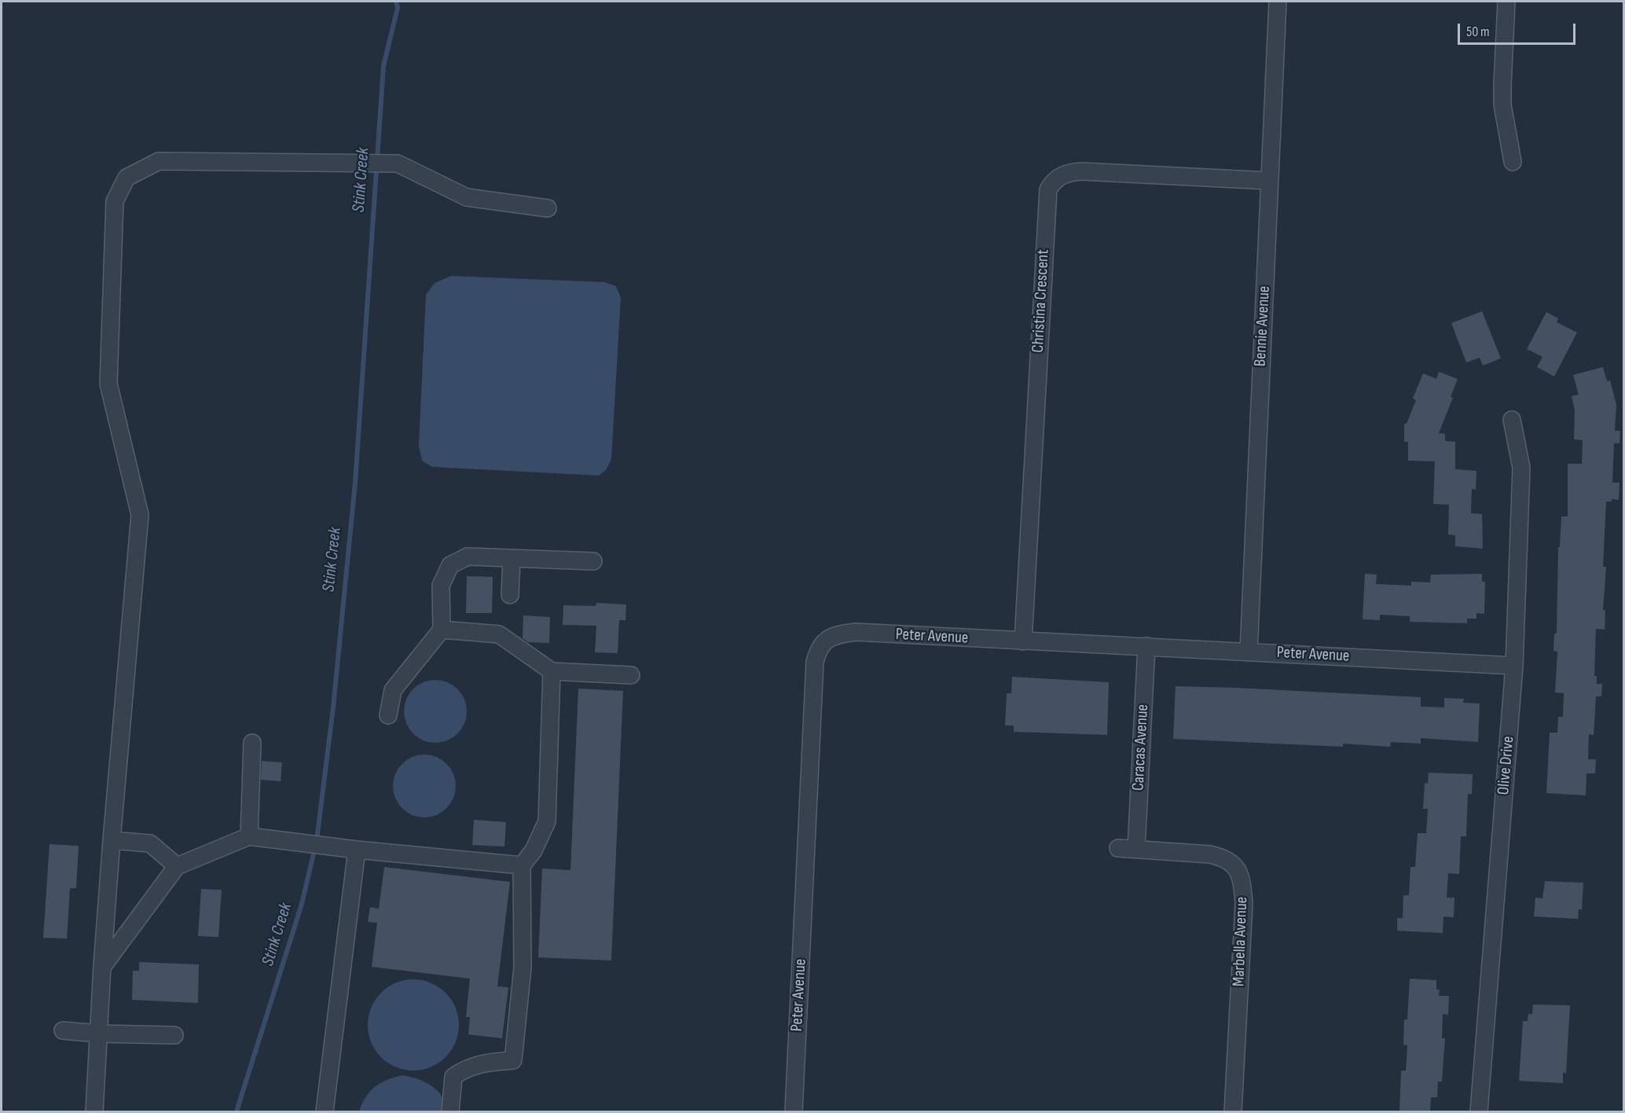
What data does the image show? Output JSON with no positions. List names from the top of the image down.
{
  "streets": {
    "street": [
      "Christina Crescent",
      "Bennie Avenue",
      "Peter Avenue",
      "Caracas Avenue",
      "Olive Drive",
      "Marbella Avenue"
    ]
  },
  "crossings": [
    ["Christina Crescent", "Bennie Avenue"],
    ["Christina Crescent", "Peter Avenue"],
    ["Bennie Avenue", "Peter Avenue"],
    ["Peter Avenue", "Caracas Avenue"],
    ["Peter Avenue", "Olive Drive"],
    ["Caracas Avenue", "Marbella Avenue"]
  ],
  "water": ["Stink Creek"],
  "scale_bar": "50 m"
}
